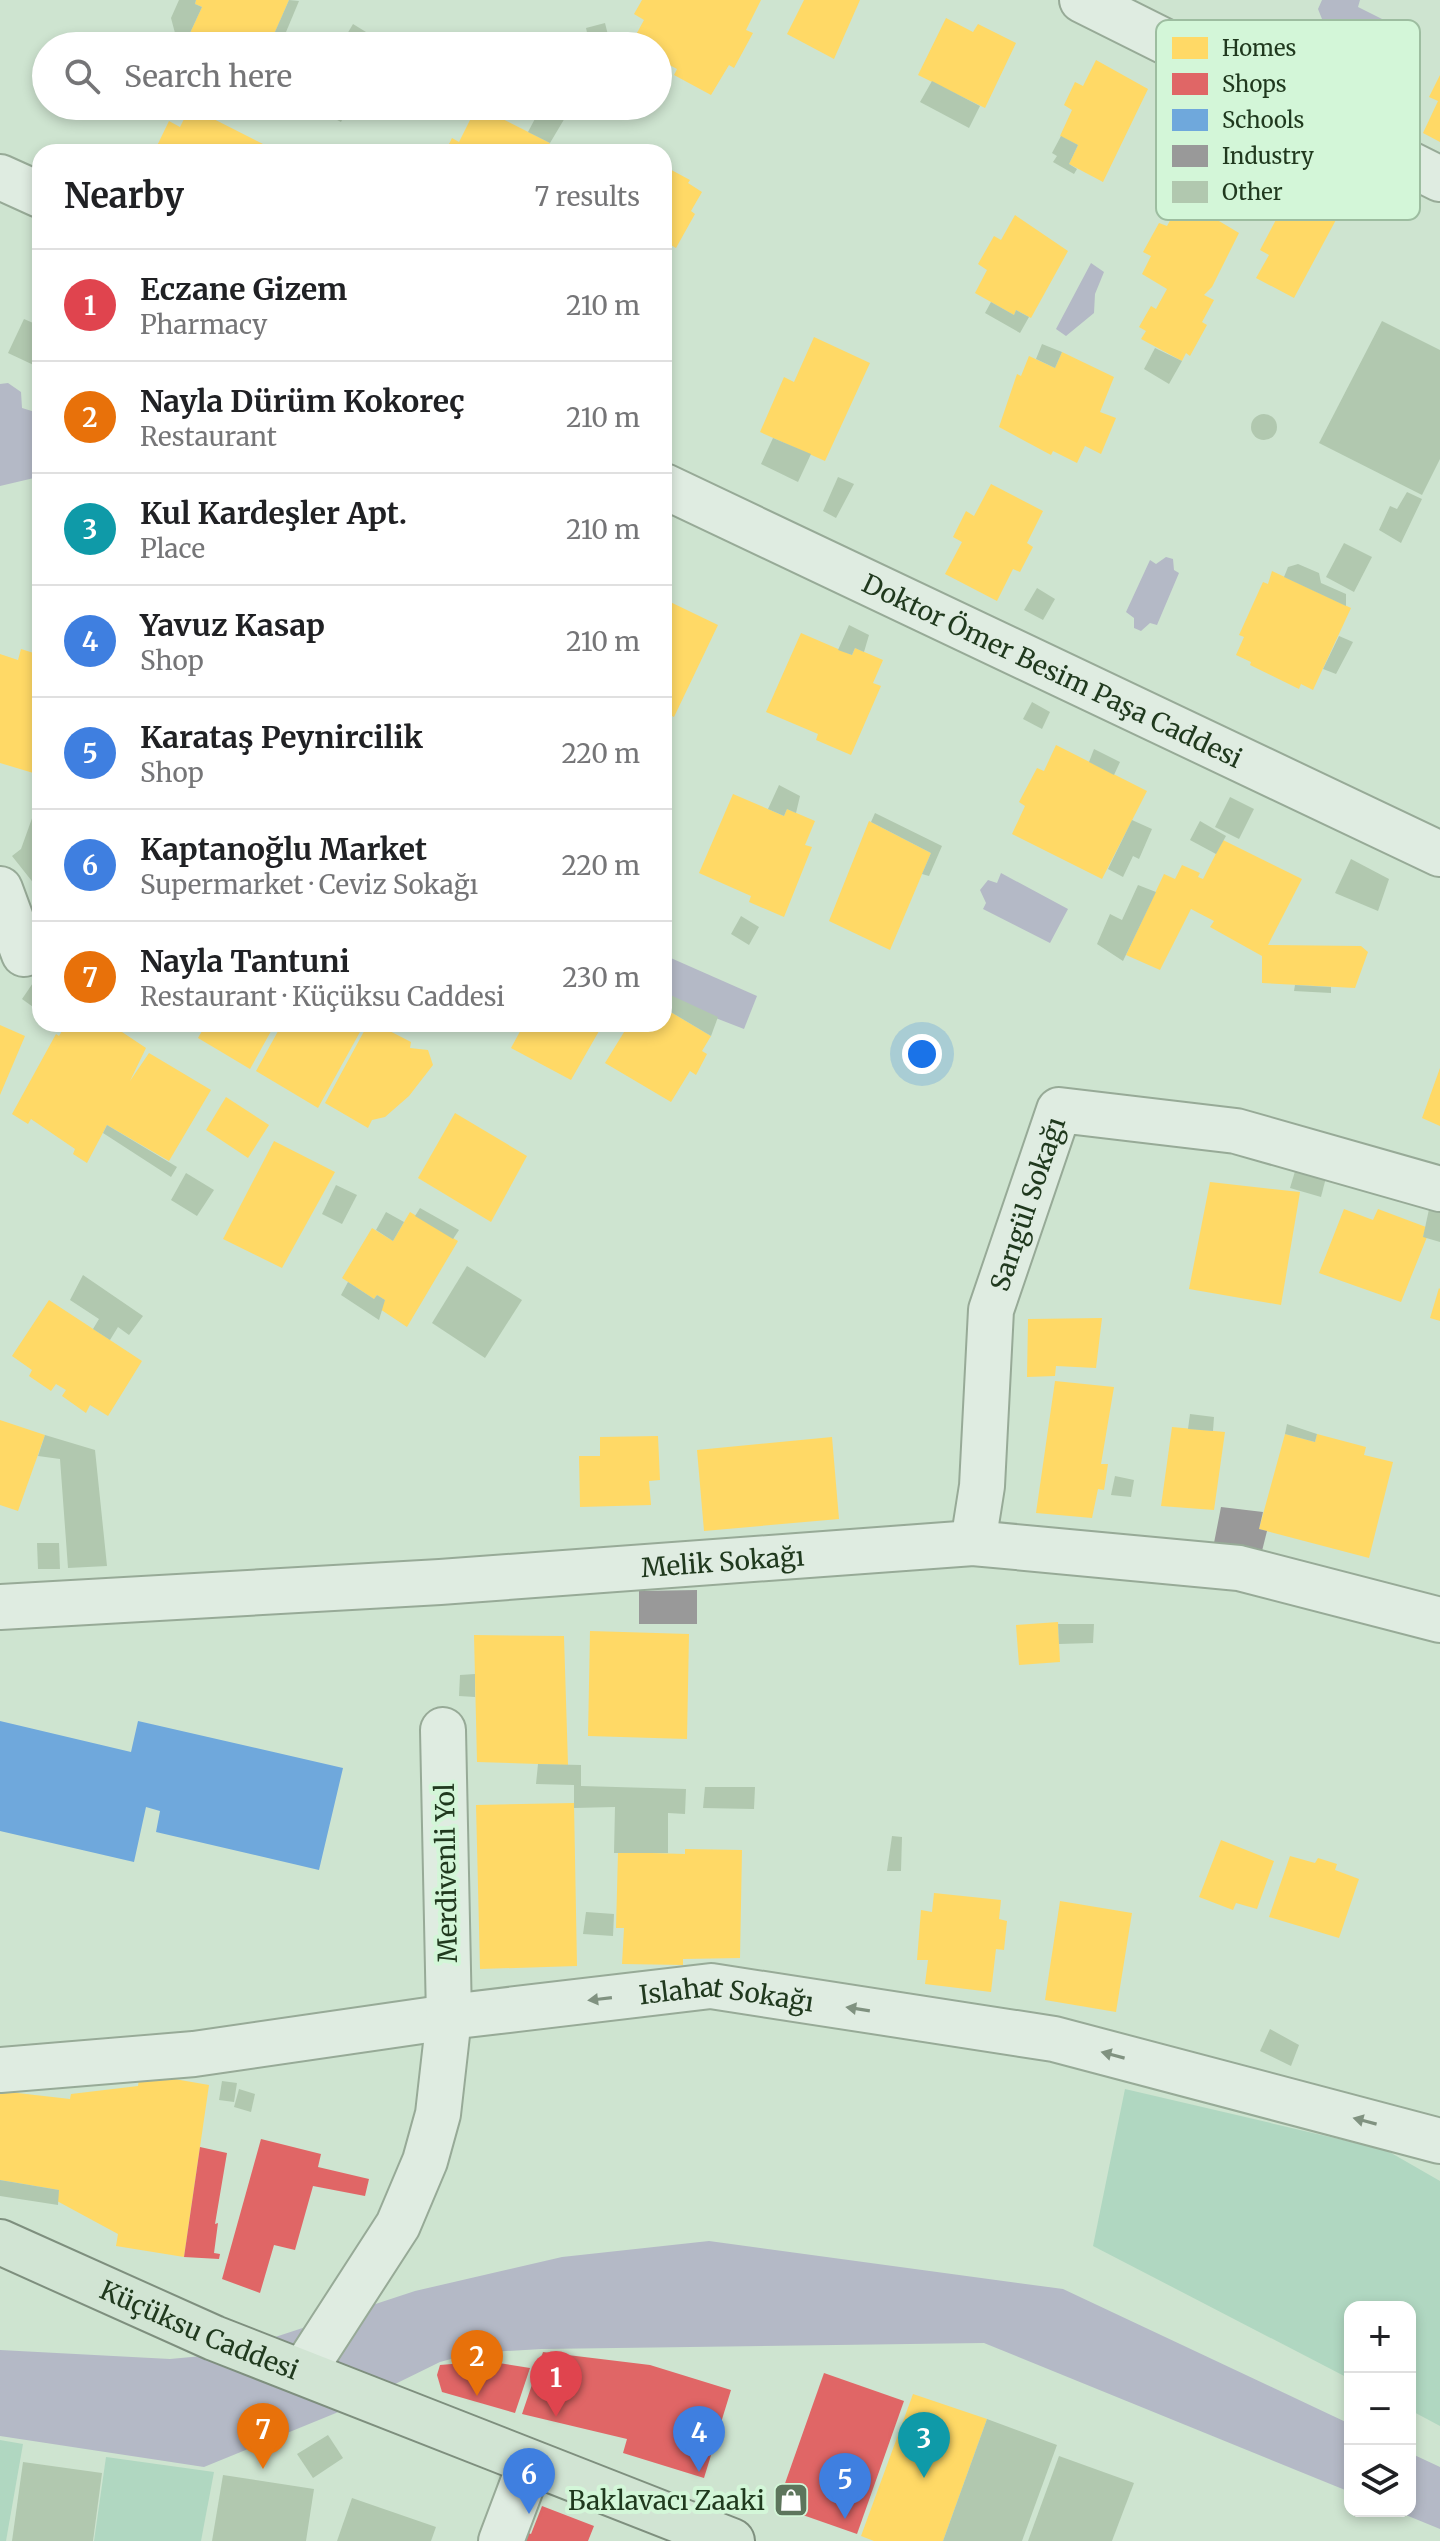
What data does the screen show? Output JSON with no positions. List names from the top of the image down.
{
  "streets": {
    "main road": ["Küçüksu Caddesi"],
    "street": [
      "Doktor Ömer Besim Paşa Caddesi",
      "Sarıgül Sokağı",
      "Melik Sokağı",
      "Merdivenli Yol",
      "Islahat Sokağı"
    ]
  },
  "crossings": [
    ["Sarıgül Sokağı", "Melik Sokağı"],
    ["Merdivenli Yol", "Islahat Sokağı"],
    ["Merdivenli Yol", "Küçüksu Caddesi"]
  ],
  "one_way": ["Islahat Sokağı"],
  "places": {
    "shop": ["Baklavacı Zaaki"]
  },
  "legend": [
    "Homes",
    "Shops",
    "Schools",
    "Industry",
    "Other"
  ],
  "page": {
    "search": "Search here",
    "heading": ["Nearby", "7 results"],
    "list": [
      {
        "mark": "1",
        "name": "Eczane Gizem",
        "note": "Pharmacy",
        "value": "210 m"
      },
      {
        "mark": "2",
        "name": "Nayla Dürüm Kokoreç",
        "note": "Restaurant",
        "value": "210 m"
      },
      {
        "mark": "3",
        "name": "Kul Kardeşler Apt.",
        "note": "Place",
        "value": "210 m"
      },
      {
        "mark": "4",
        "name": "Yavuz Kasap",
        "note": "Shop",
        "value": "210 m"
      },
      {
        "mark": "5",
        "name": "Karataş Peynircilik",
        "note": "Shop",
        "value": "220 m"
      },
      {
        "mark": "6",
        "name": "Kaptanoğlu Market",
        "note": "Supermarket · Ceviz Sokağı",
        "value": "220 m"
      },
      {
        "mark": "7",
        "name": "Nayla Tantuni",
        "note": "Restaurant · Küçüksu Caddesi",
        "value": "230 m"
      }
    ],
    "map_buttons": ["+", "−"],
    "pins": [
      "2",
      "1",
      "7",
      "4",
      "3",
      "6",
      "5"
    ]
  }
}
